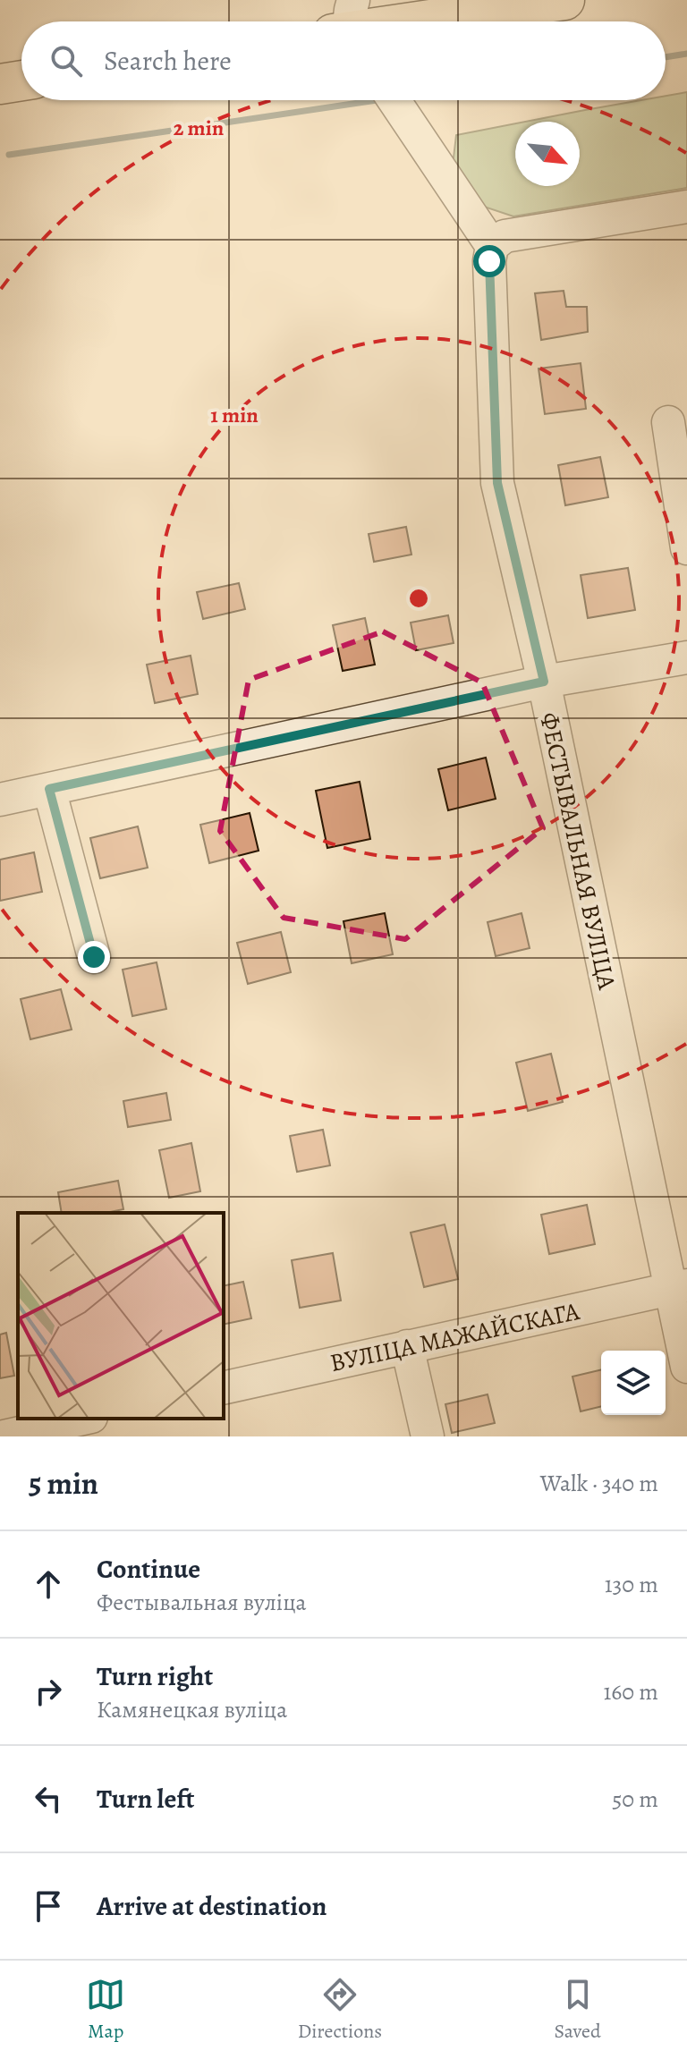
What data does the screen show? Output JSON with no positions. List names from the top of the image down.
{
  "streets": {
    "street": ["ФЕСТЫВАЛЬНАЯ ВУЛІЦА", "ВУЛІЦА МАЖАЙСКАГА"]
  },
  "crossings": [
    ["ФЕСТЫВАЛЬНАЯ ВУЛІЦА", "ВУЛІЦА МАЖАЙСКАГА"]
  ],
  "north": "bottom right",
  "page": {
    "search": "Search here",
    "heading": ["5 min", "Walk · 340 m"],
    "list": [
      ["Continue", "Фестывальная вуліца", "130 m"],
      ["Turn right", "Камянецкая вуліца", "160 m"],
      ["Turn left", "50 m"],
      "Arrive at destination"
    ],
    "nav": ["Map", "Directions", "Saved"]
  },
  "rings": ["2 min", "1 min"]
}
